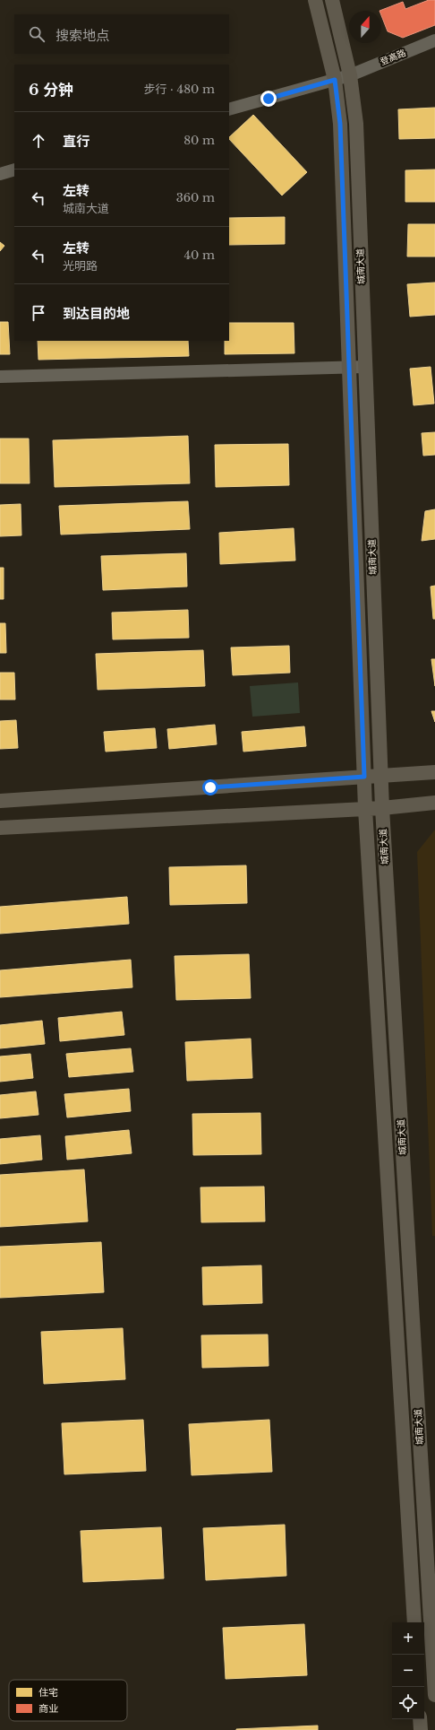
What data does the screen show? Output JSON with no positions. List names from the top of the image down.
{
  "streets": {
    "main road": ["城南大道"],
    "street": ["登高路"]
  },
  "crossings": [
    ["登高路", "城南大道"]
  ],
  "legend": ["住宅", "商业"],
  "north": "top",
  "page": {
    "search": "搜索地点",
    "heading": ["6 分钟", "步行 · 480 m"],
    "list": [
      ["直行", "80 m"],
      ["左转", "城南大道", "360 m"],
      ["左转", "光明路", "40 m"],
      "到达目的地"
    ],
    "map_buttons": ["+", "−"]
  }
}
